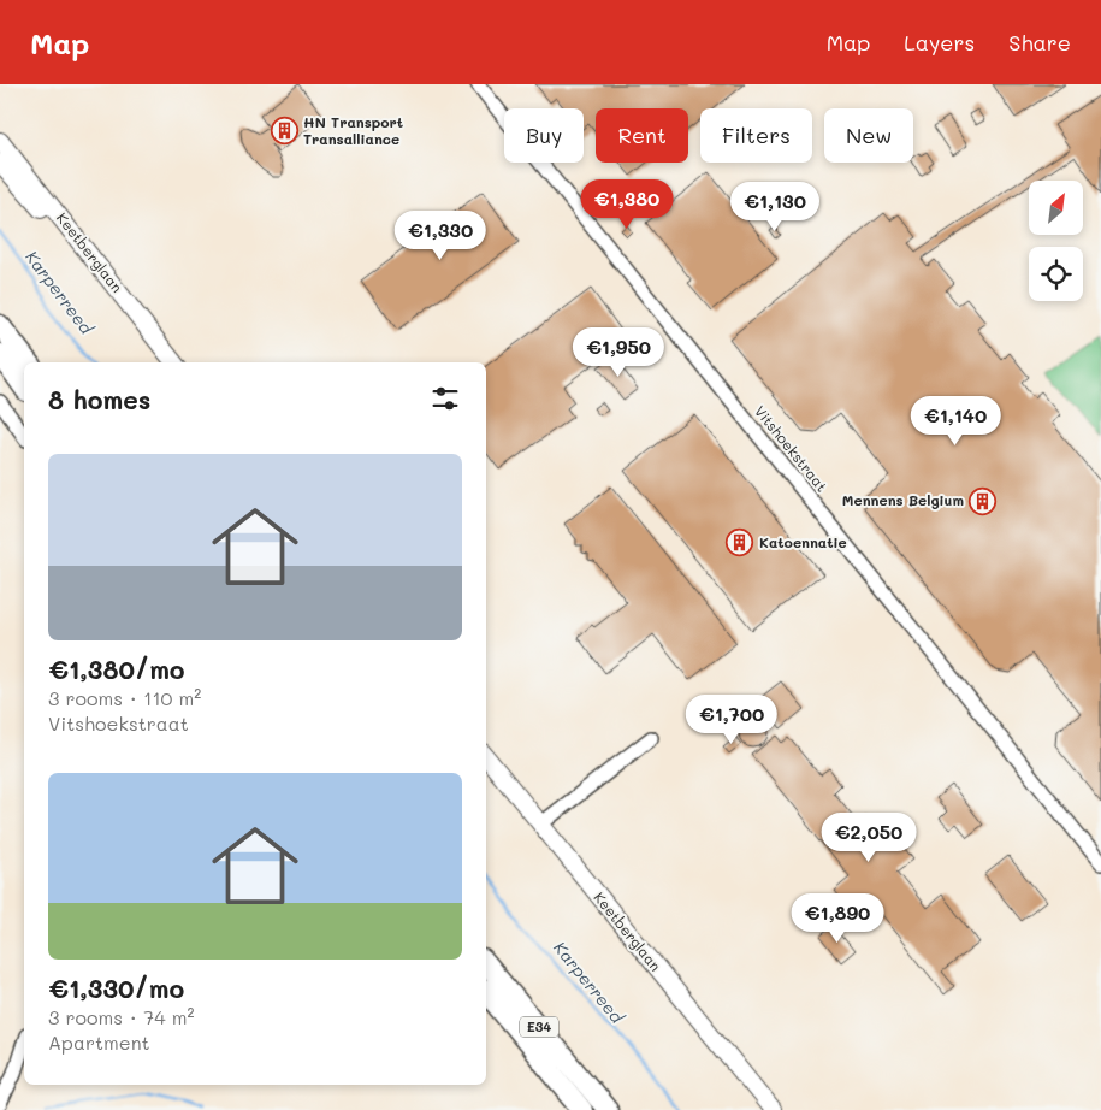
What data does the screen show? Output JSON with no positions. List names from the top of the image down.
{
  "streets": {
    "highway": ["E34"],
    "main road": ["Keetberglaan"],
    "street": ["Vitshoekstraat"]
  },
  "water": ["Karperreed"],
  "places": {
    "building": ["HN Transport Transalliance", "Mennens Belgium", "Katoennatie"]
  },
  "north": "top right",
  "page": {
    "header": "Map",
    "nav": ["Map", "Layers", "Share"],
    "chip": [
      "Buy",
      "Rent",
      "Filters",
      "New"
    ],
    "price": [
      "€1,380",
      "€1,130",
      "€1,330",
      "€1,950",
      "€1,140",
      "€1,700",
      "€2,050",
      "€1,890"
    ],
    "heading": "8 homes",
    "list": [
      {
        "name": "€1,380/mo",
        "note": "3 rooms · 110 m² · Vitshoekstraat"
      },
      {
        "name": "€1,330/mo",
        "note": "3 rooms · 74 m² · Apartment"
      }
    ]
  }
}
